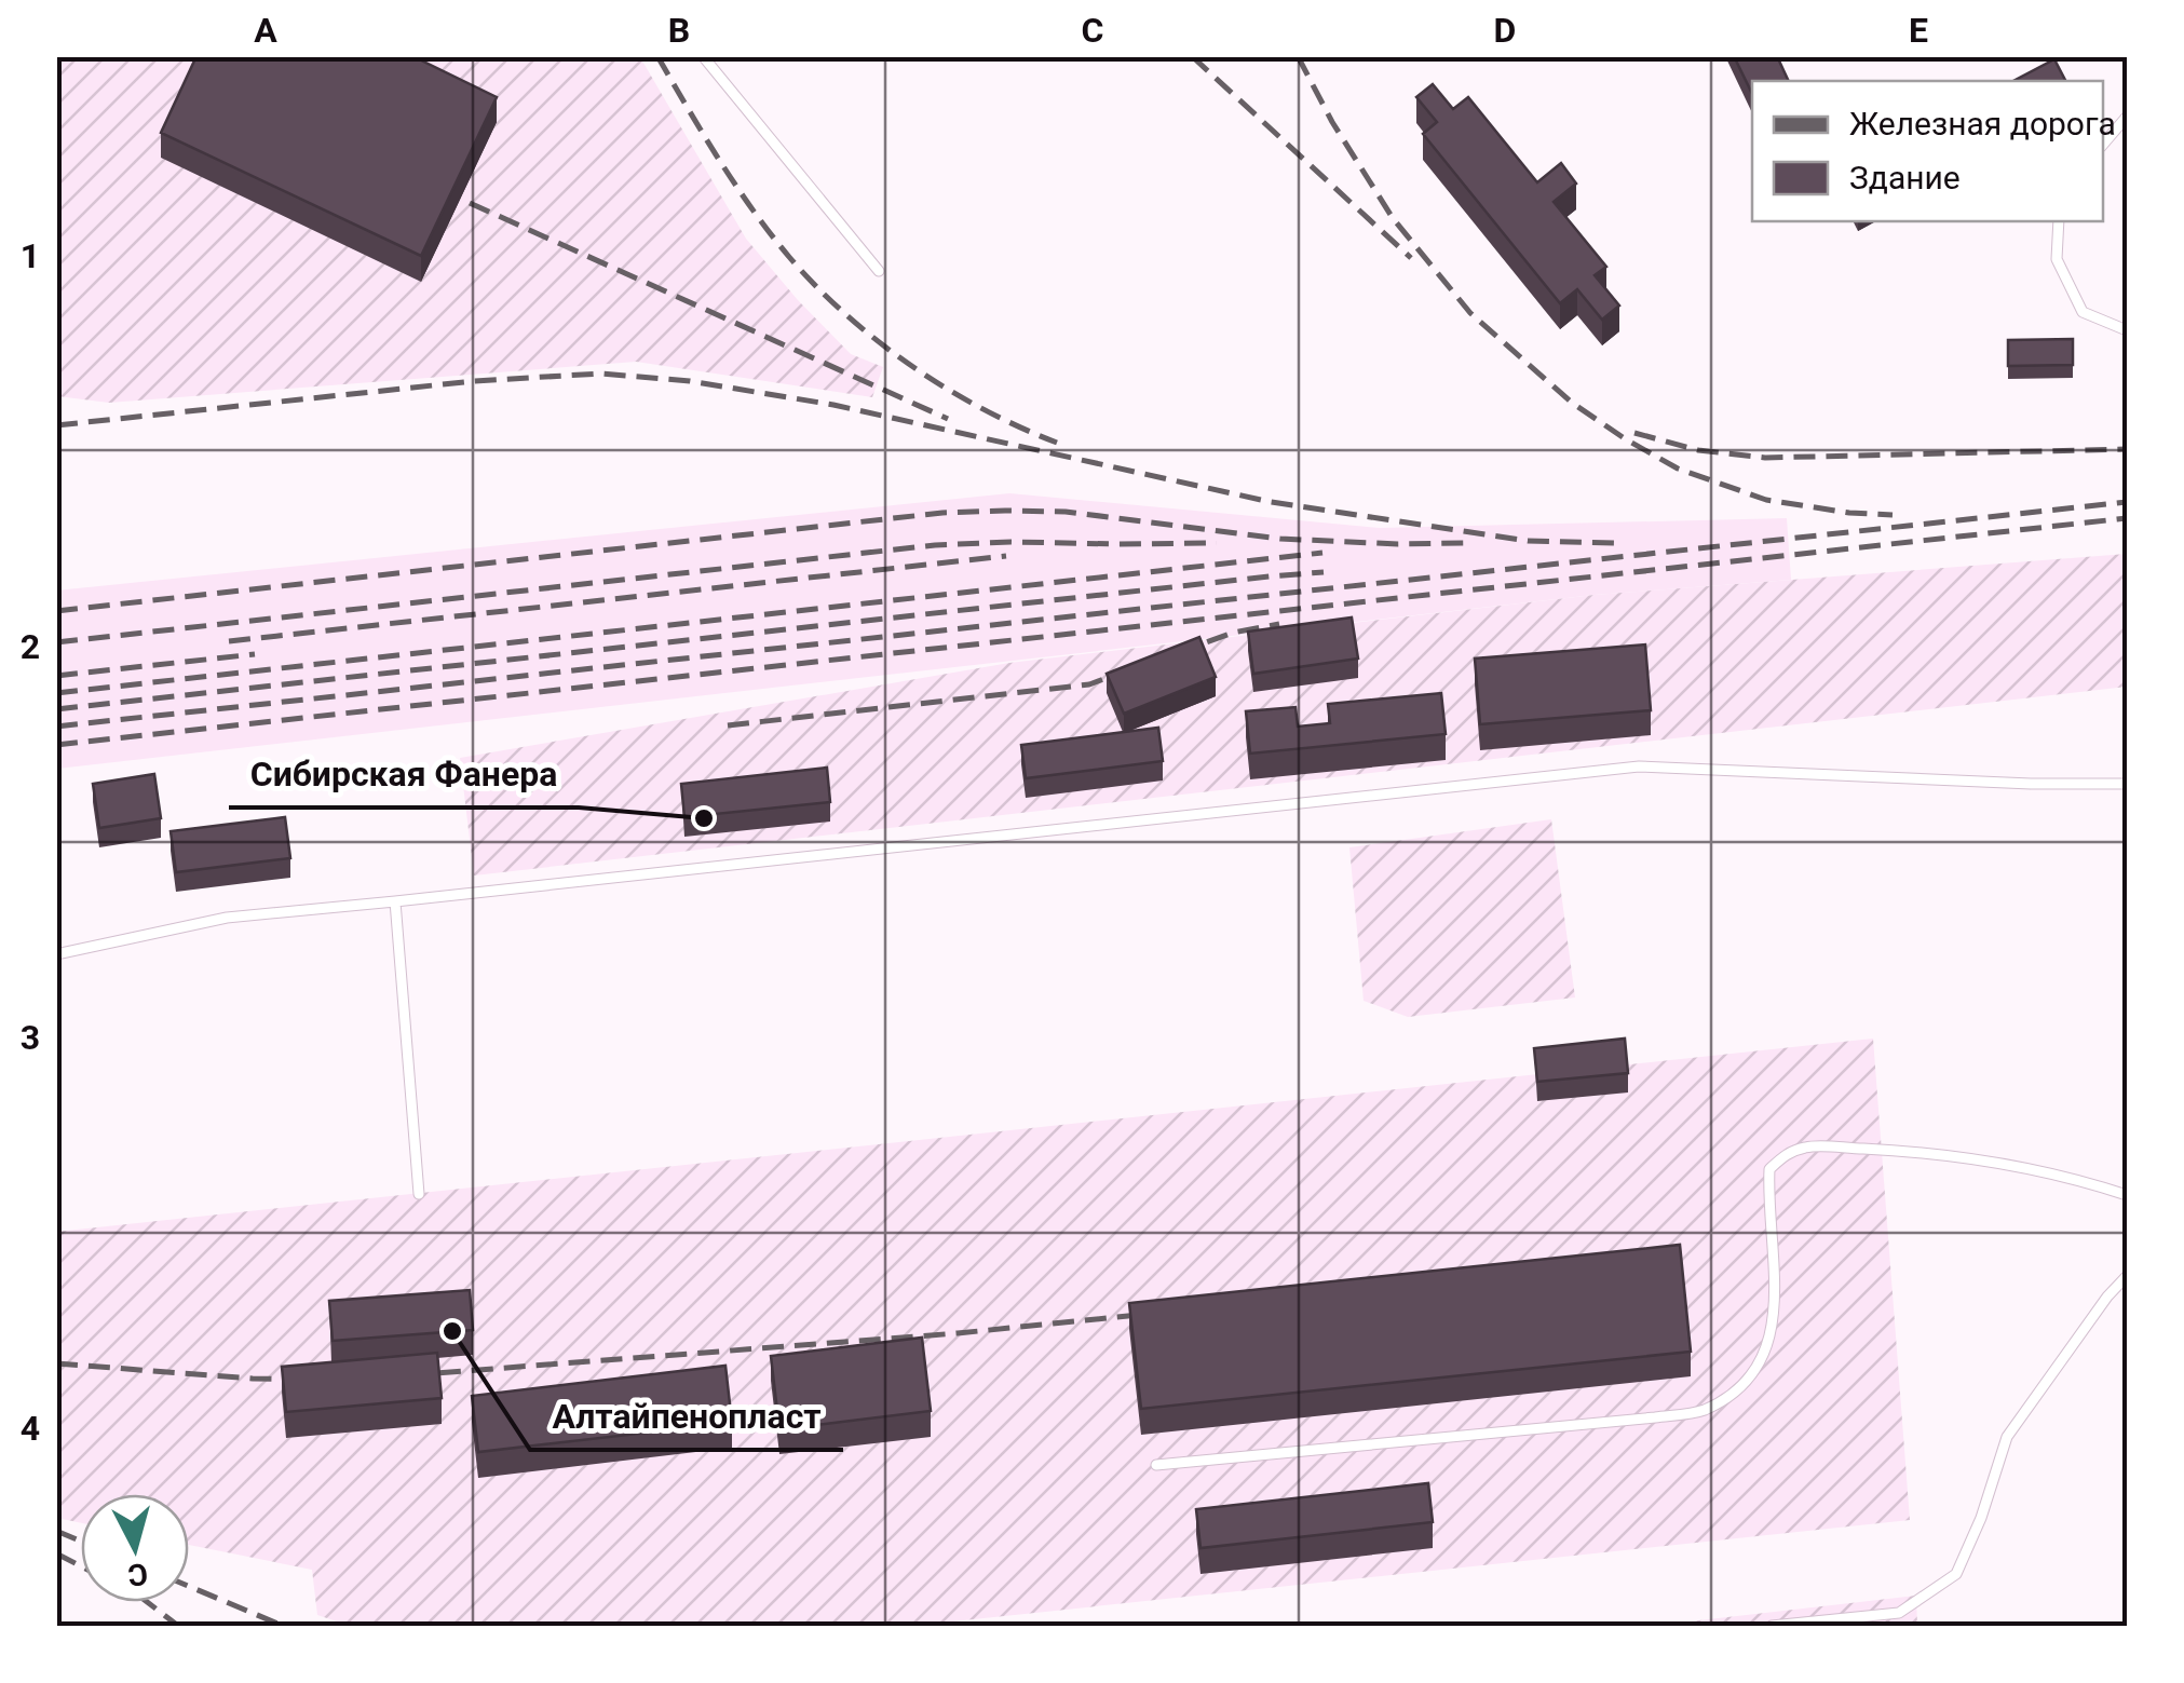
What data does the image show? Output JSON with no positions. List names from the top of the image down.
{
  "places": ["Сибирская Фанера", "Алтайпенопласт"],
  "legend": ["Железная дорога", "Здание"],
  "north": "bottom",
  "grid": {
    "columns": [
      "A",
      "B",
      "C",
      "D",
      "E"
    ],
    "rows": [
      "1",
      "2",
      "3",
      "4"
    ]
  }
}
